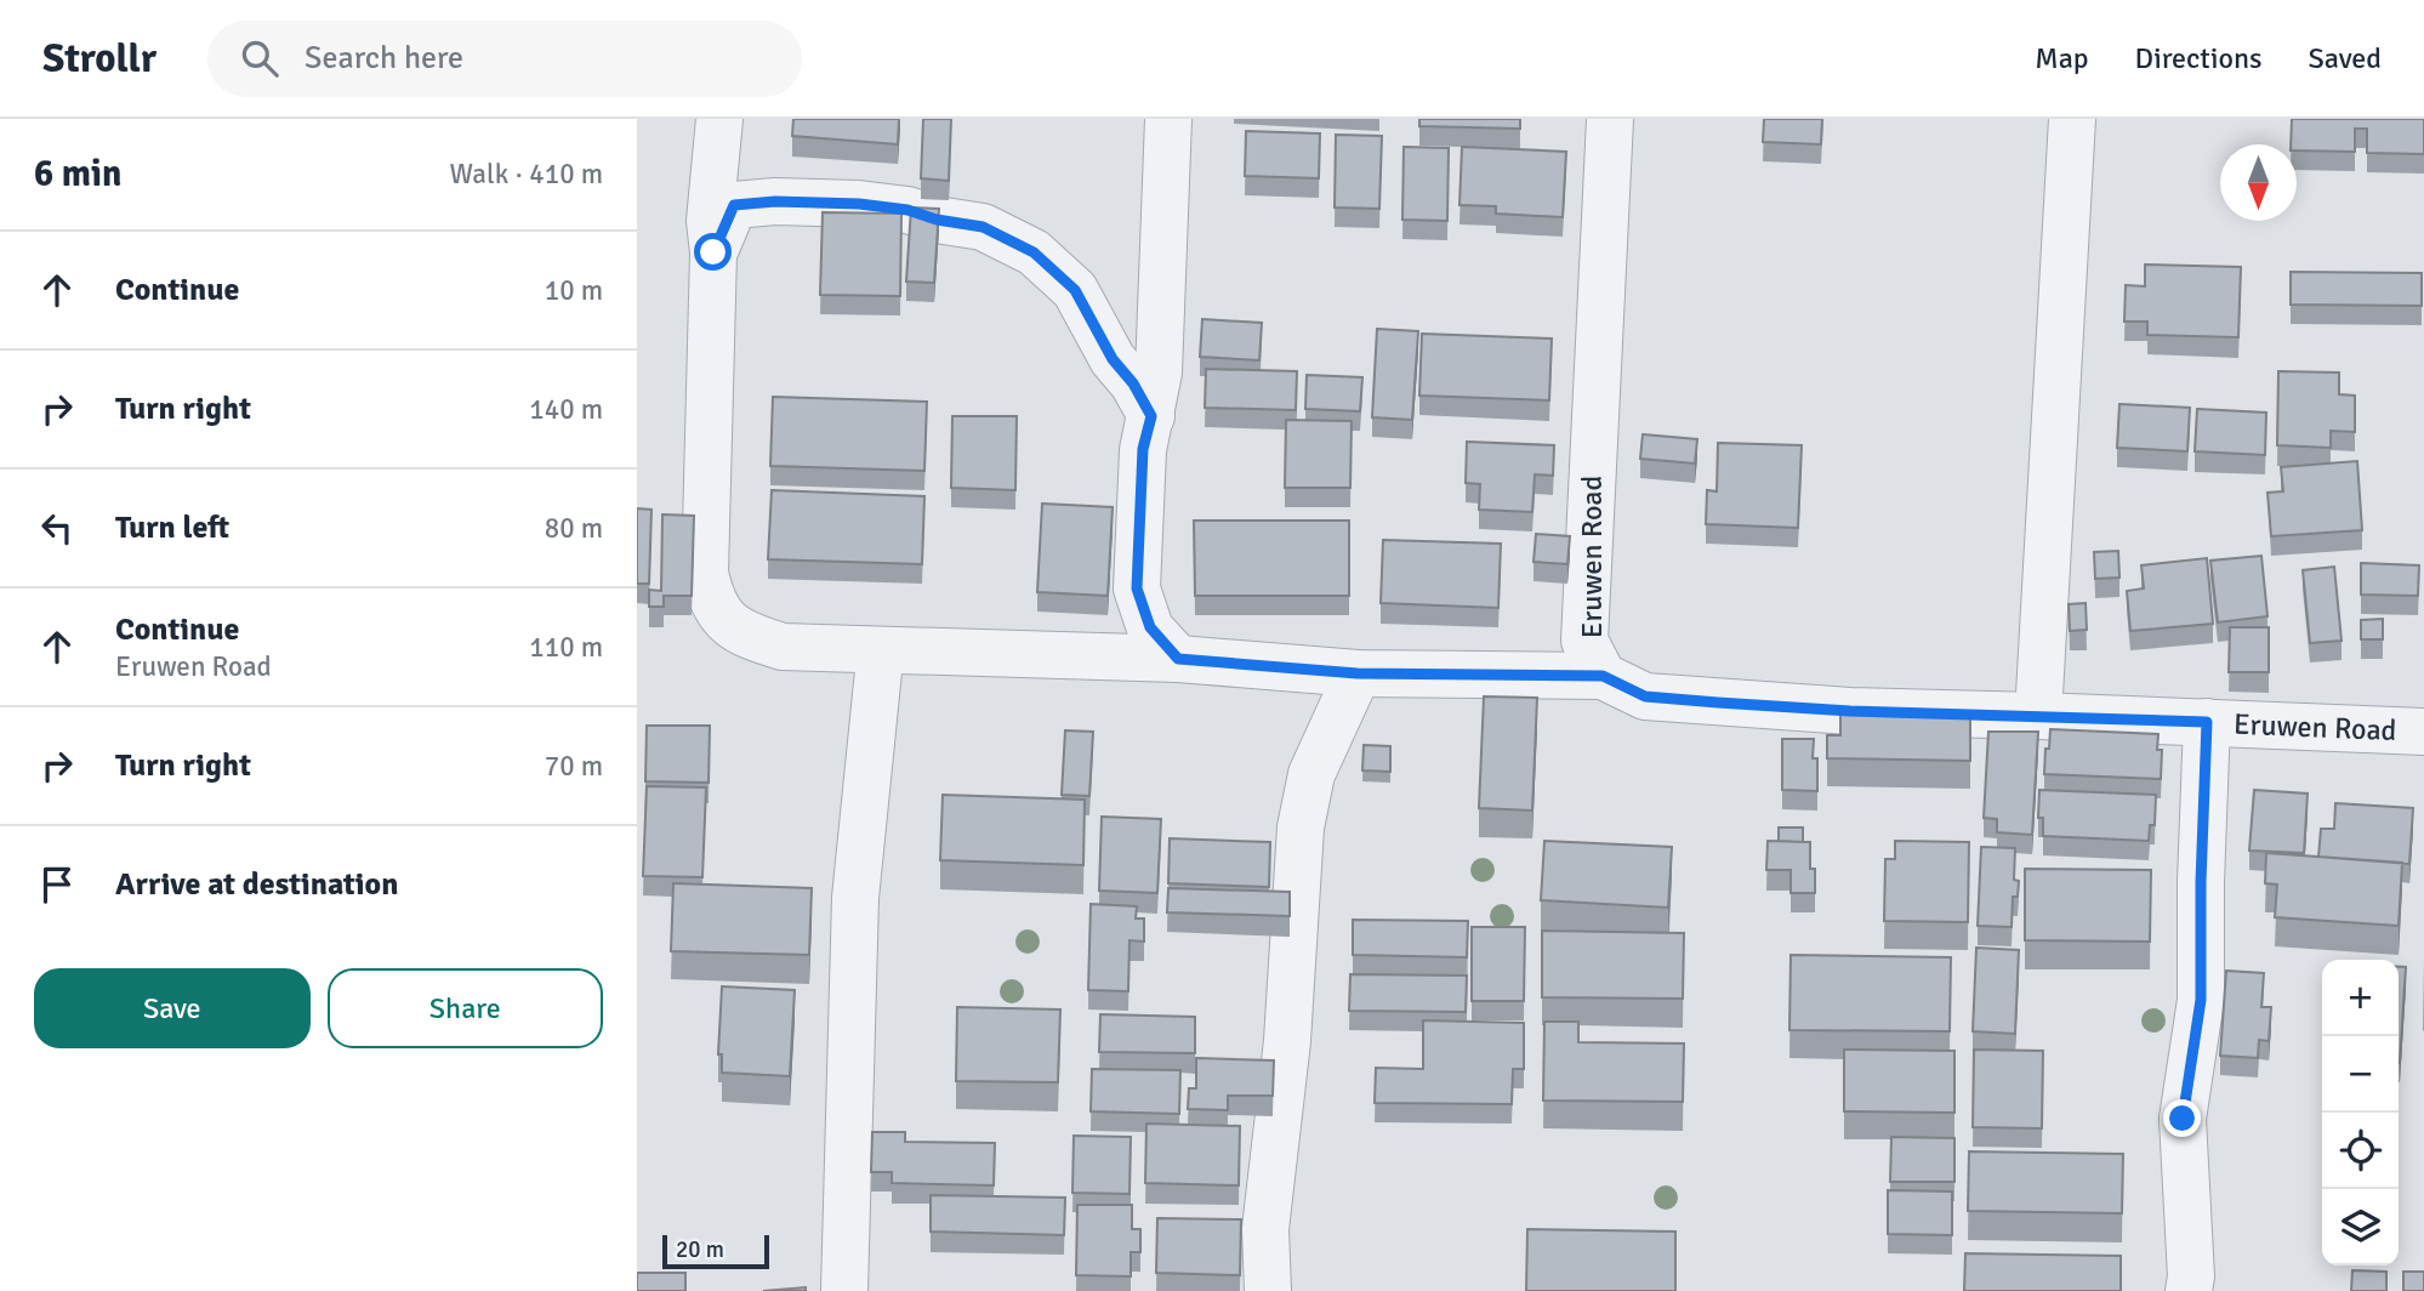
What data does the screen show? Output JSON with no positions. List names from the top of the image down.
{
  "streets": {
    "street": ["Eruwen Road"]
  },
  "scale_bar": "20 m",
  "north": "bottom",
  "page": {
    "header": "Strollr",
    "search": "Search here",
    "nav": ["Map", "Directions", "Saved"],
    "heading": ["6 min", "Walk · 410 m"],
    "list": [
      ["Continue", "10 m"],
      ["Turn right", "140 m"],
      ["Turn left", "80 m"],
      ["Continue", "Eruwen Road", "110 m"],
      ["Turn right", "70 m"],
      "Arrive at destination"
    ],
    "buttons": ["Save", "Share"],
    "map_buttons": ["+", "−"],
    "scale": "20 m"
  }
}
